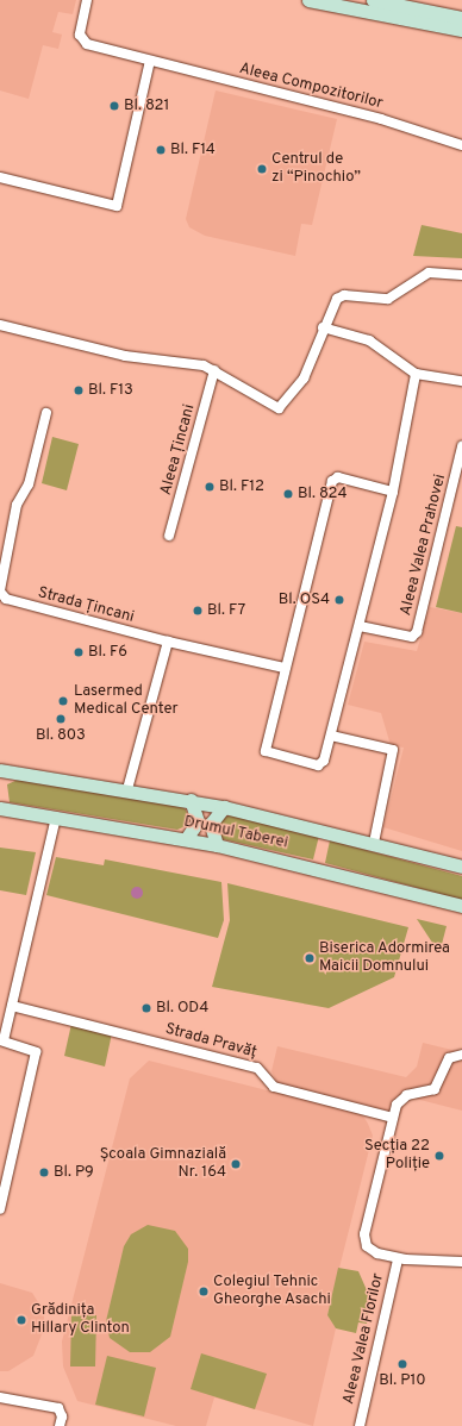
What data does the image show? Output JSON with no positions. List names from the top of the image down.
{
  "streets": {
    "main road": ["Drumul Taberei"],
    "street": [
      "Aleea Compozitorilor",
      "Aleea Țincani",
      "Aleea Valea Prahovei",
      "Strada Țincani",
      "Strada Pravăț",
      "Aleea Valea Florilor"
    ]
  },
  "crossings": [
    ["Strada Pravăț", "Aleea Valea Florilor"]
  ],
  "places": [
    "Bl. 821",
    "Bl. F14",
    "Centrul de zi “Pinochio”",
    "Bl. F13",
    "Bl. F12",
    "Bl. 824",
    "Bl. OS4",
    "Bl. F7",
    "Bl. F6",
    "Lasermed Medical Center",
    "Bl. 803",
    "Biserica Adormirea Maicii Domnului",
    "Bl. OD4",
    "Secția 22 Poliție",
    "Școala Gimnazială Nr. 164",
    "Bl. P9",
    "Colegiul Tehnic Gheorghe Asachi",
    "Grădinița Hillary Clinton",
    "Bl. P10"
  ]
}
